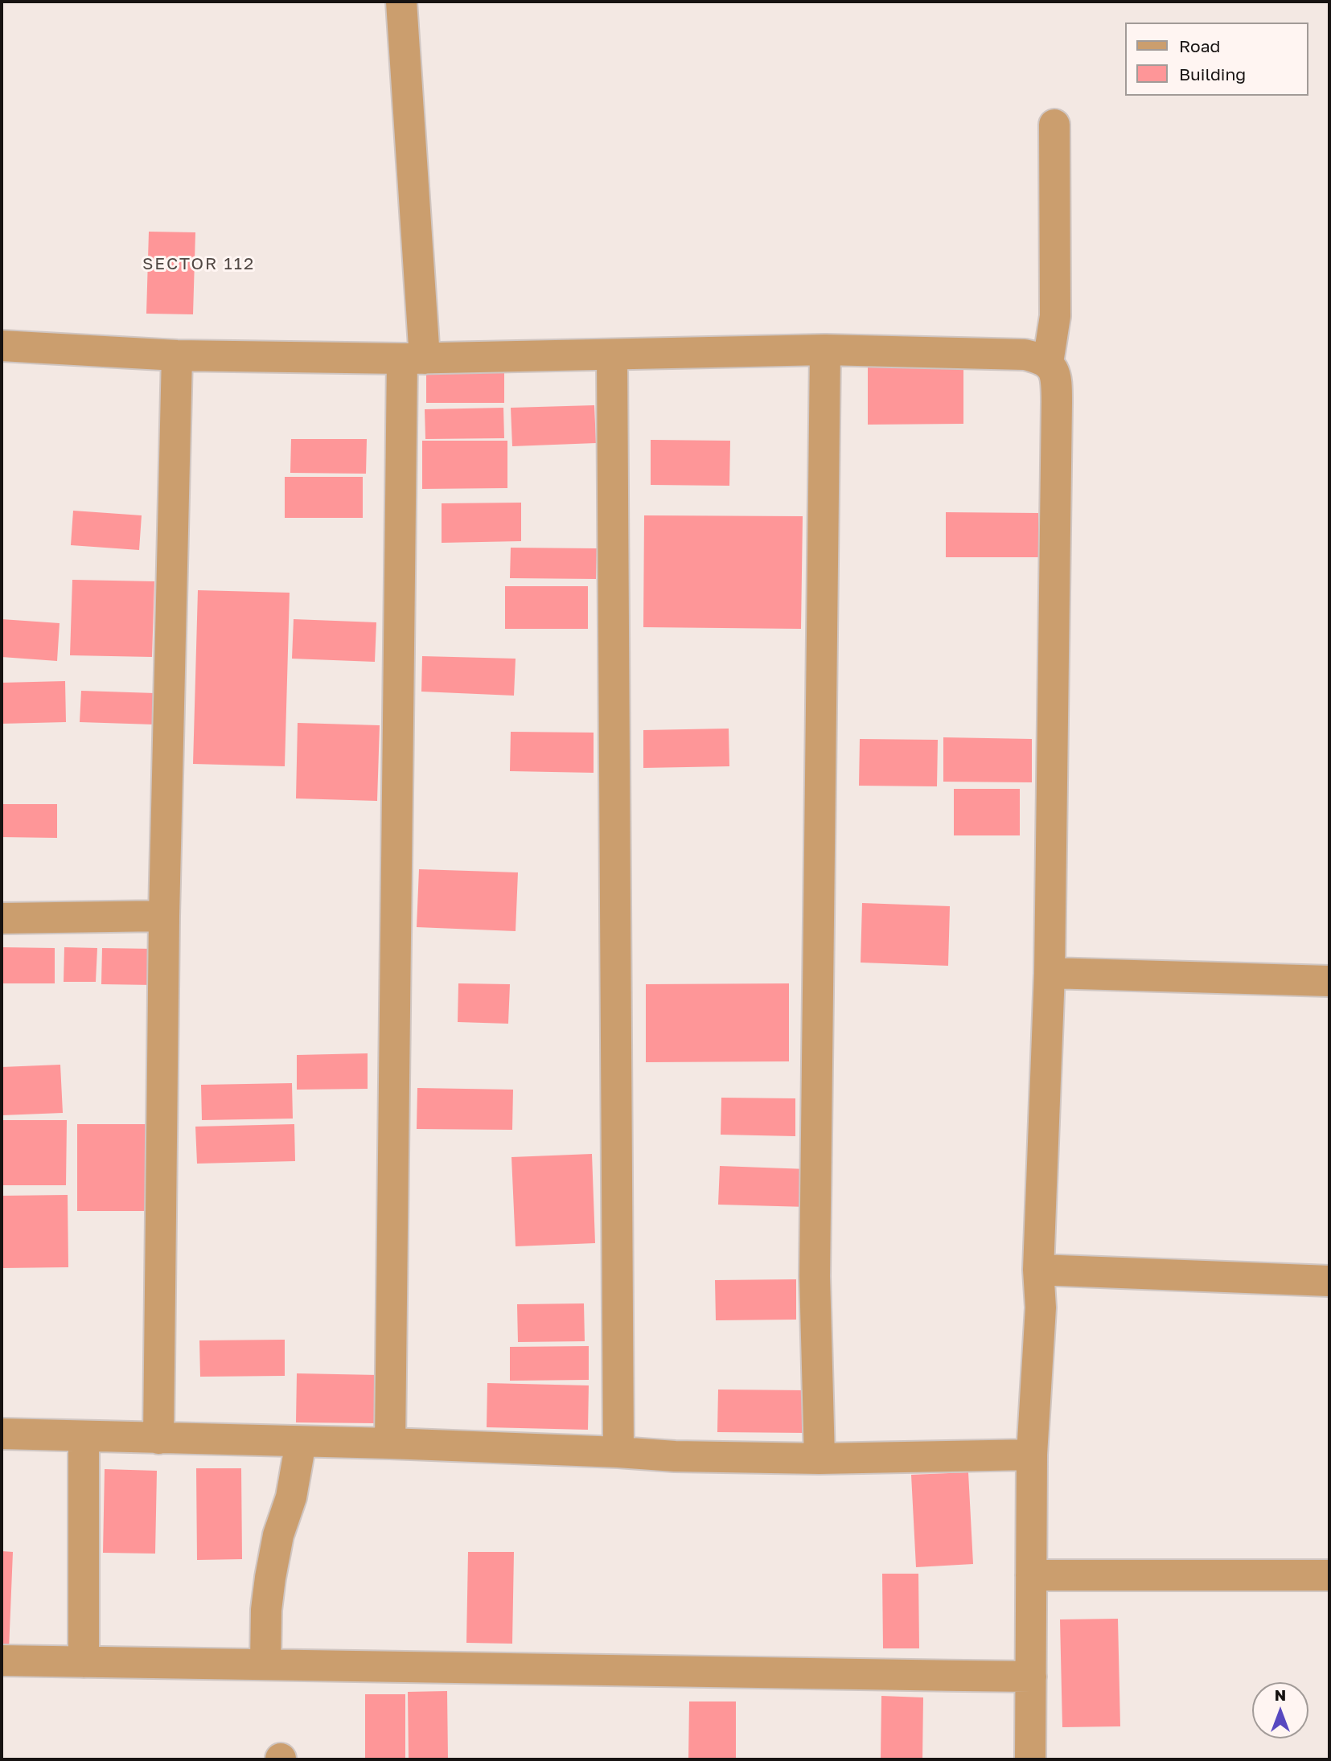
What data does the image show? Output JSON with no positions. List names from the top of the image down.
{
  "districts": ["SECTOR 112"],
  "legend": ["Road", "Building"],
  "north": "top"
}
